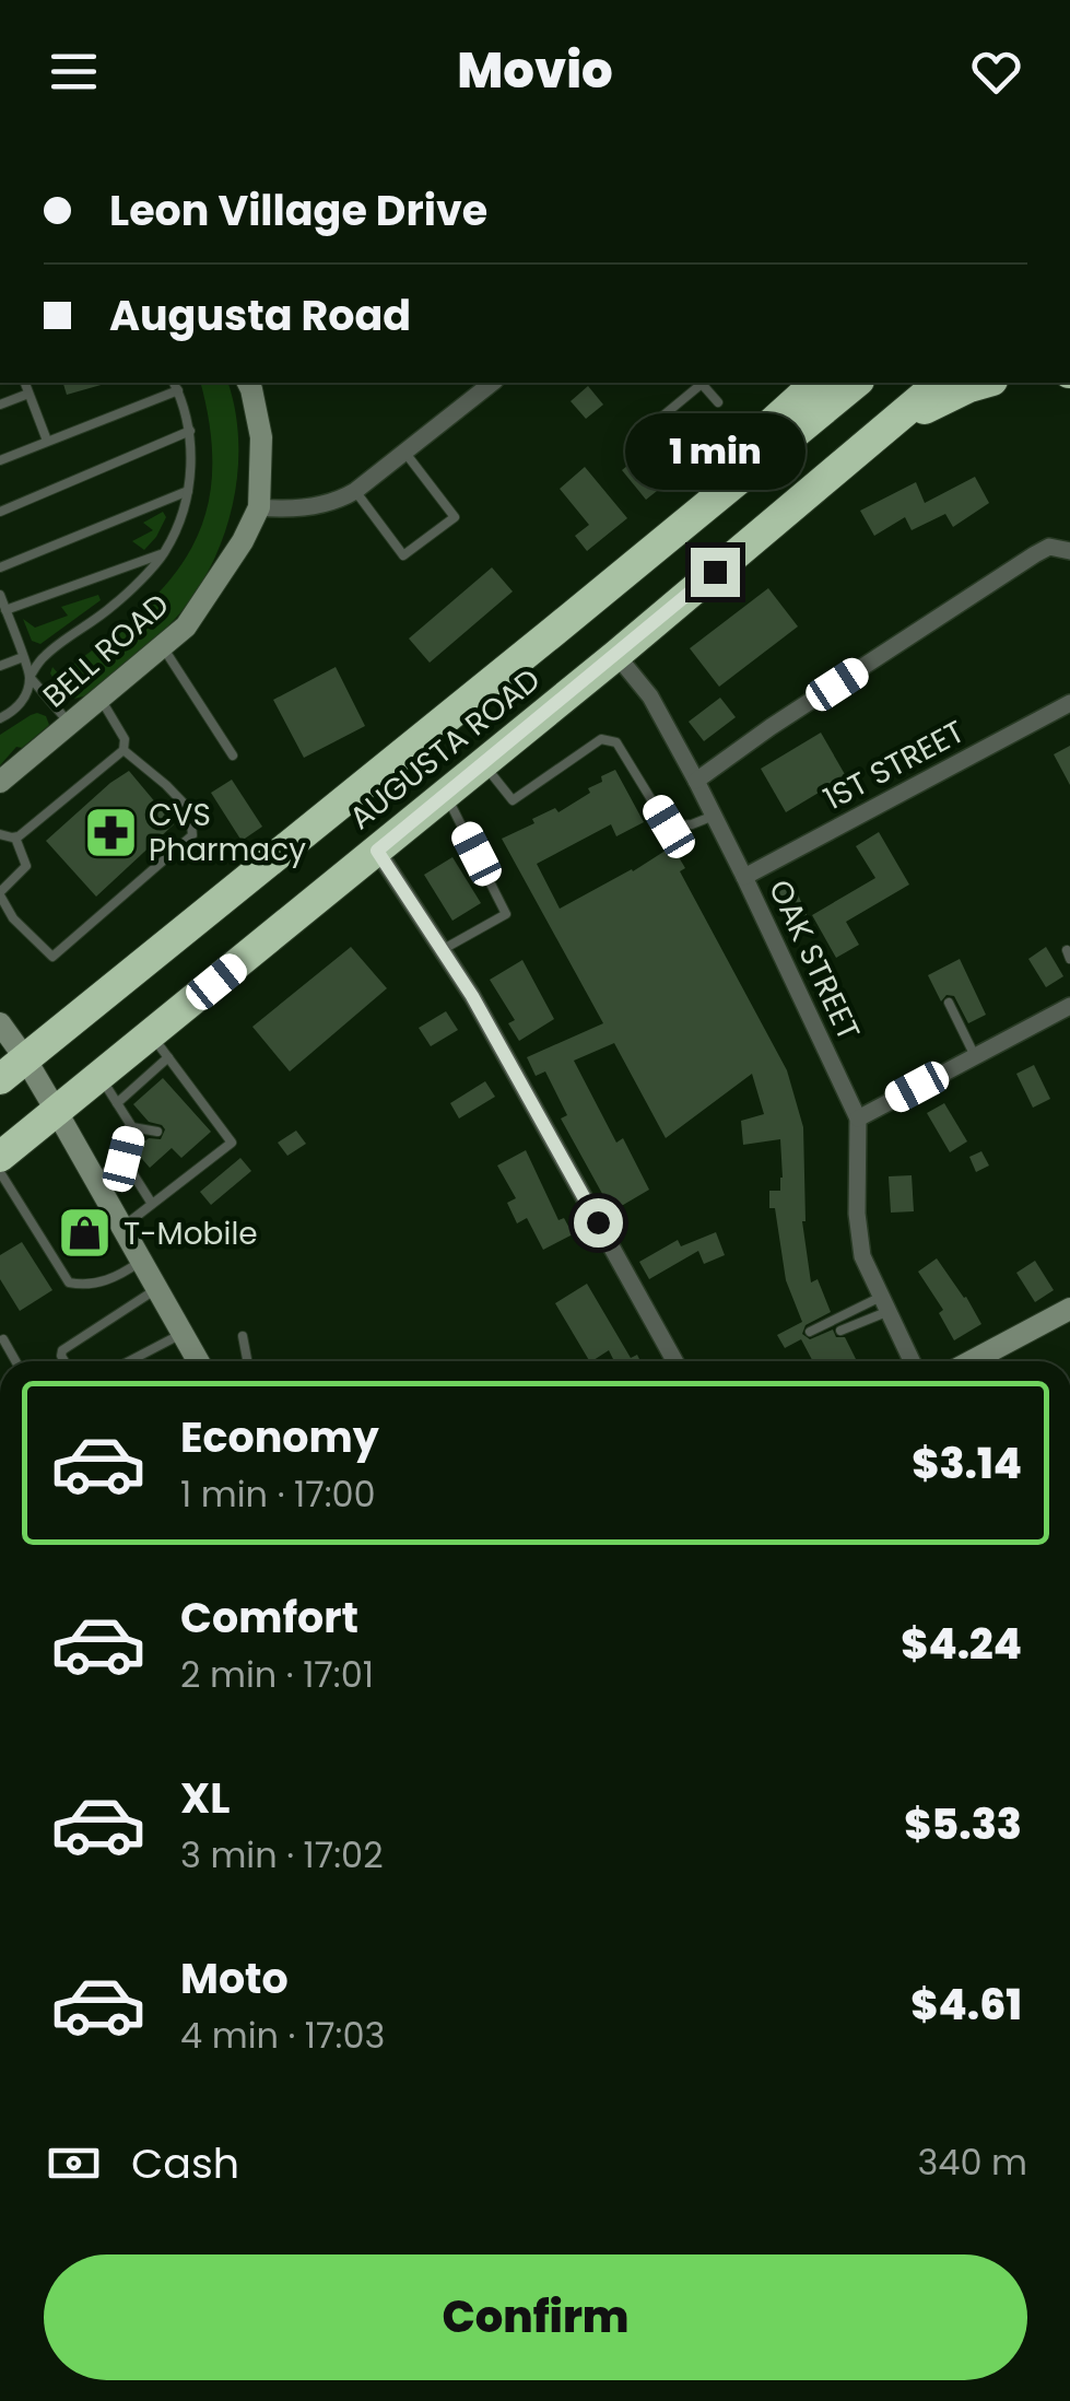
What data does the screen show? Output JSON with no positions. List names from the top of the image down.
{
  "streets": {
    "highway": ["AUGUSTA ROAD"],
    "street": ["BELL ROAD", "1ST STREET", "OAK STREET"]
  },
  "crossings": [
    ["AUGUSTA ROAD", "OAK STREET"],
    ["1ST STREET", "OAK STREET"]
  ],
  "places": {
    "pharmacy": ["CVS Pharmacy"],
    "shop": ["T-Mobile"]
  },
  "page": {
    "header": "Movio",
    "banner": ["Leon Village Drive", "Augusta Road"],
    "bubble": "1 min",
    "list": [
      {
        "name": "Economy",
        "note": "1 min · 17:00",
        "value": "$3.14"
      },
      {
        "name": "Comfort",
        "note": "2 min · 17:01",
        "value": "$4.24"
      },
      {
        "name": "XL",
        "note": "3 min · 17:02",
        "value": "$5.33"
      },
      {
        "name": "Moto",
        "note": "4 min · 17:03",
        "value": "$4.61"
      }
    ],
    "pay": ["Cash", "340 m"],
    "buttons": "Confirm"
  }
}
